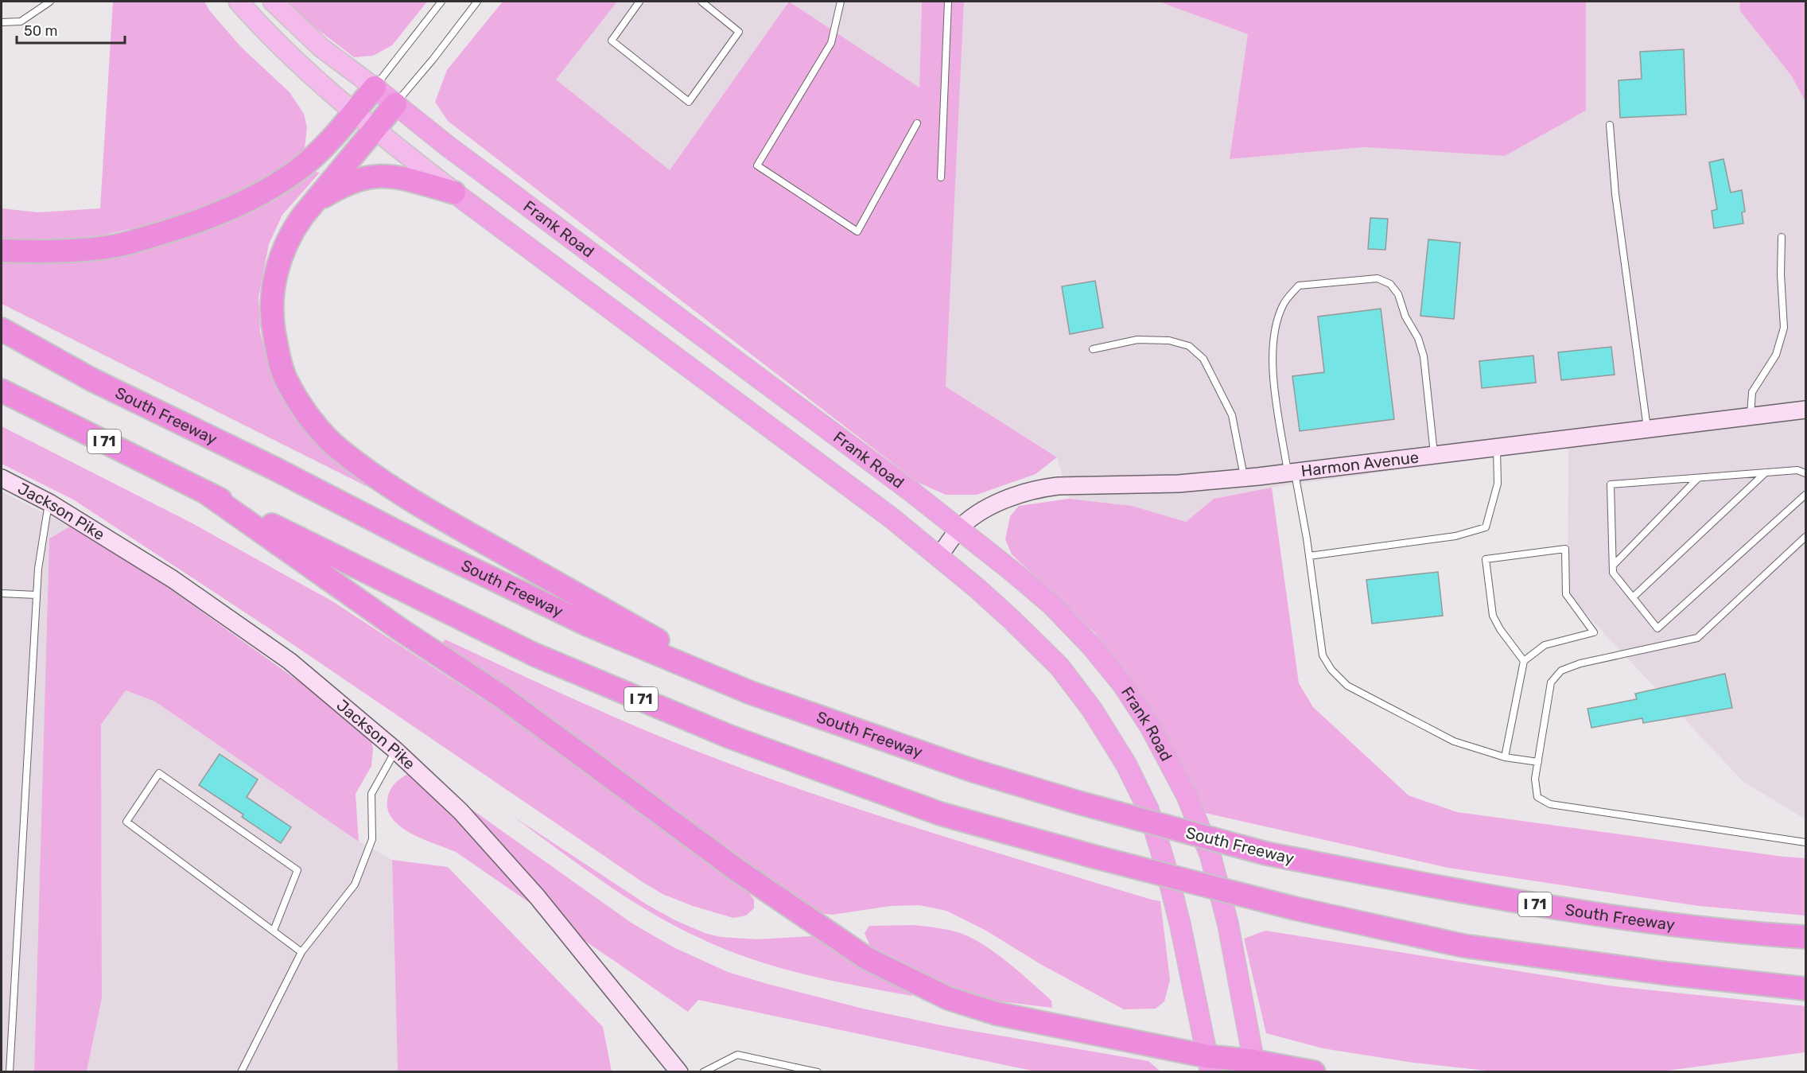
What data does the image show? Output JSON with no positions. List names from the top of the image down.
{
  "streets": {
    "highway": ["Frank Road", "South Freeway", "I 71"],
    "main road": ["Harmon Avenue", "Jackson Pike"]
  },
  "crossings": [
    ["Frank Road", "Harmon Avenue"]
  ],
  "scale_bar": "50 m"
}
